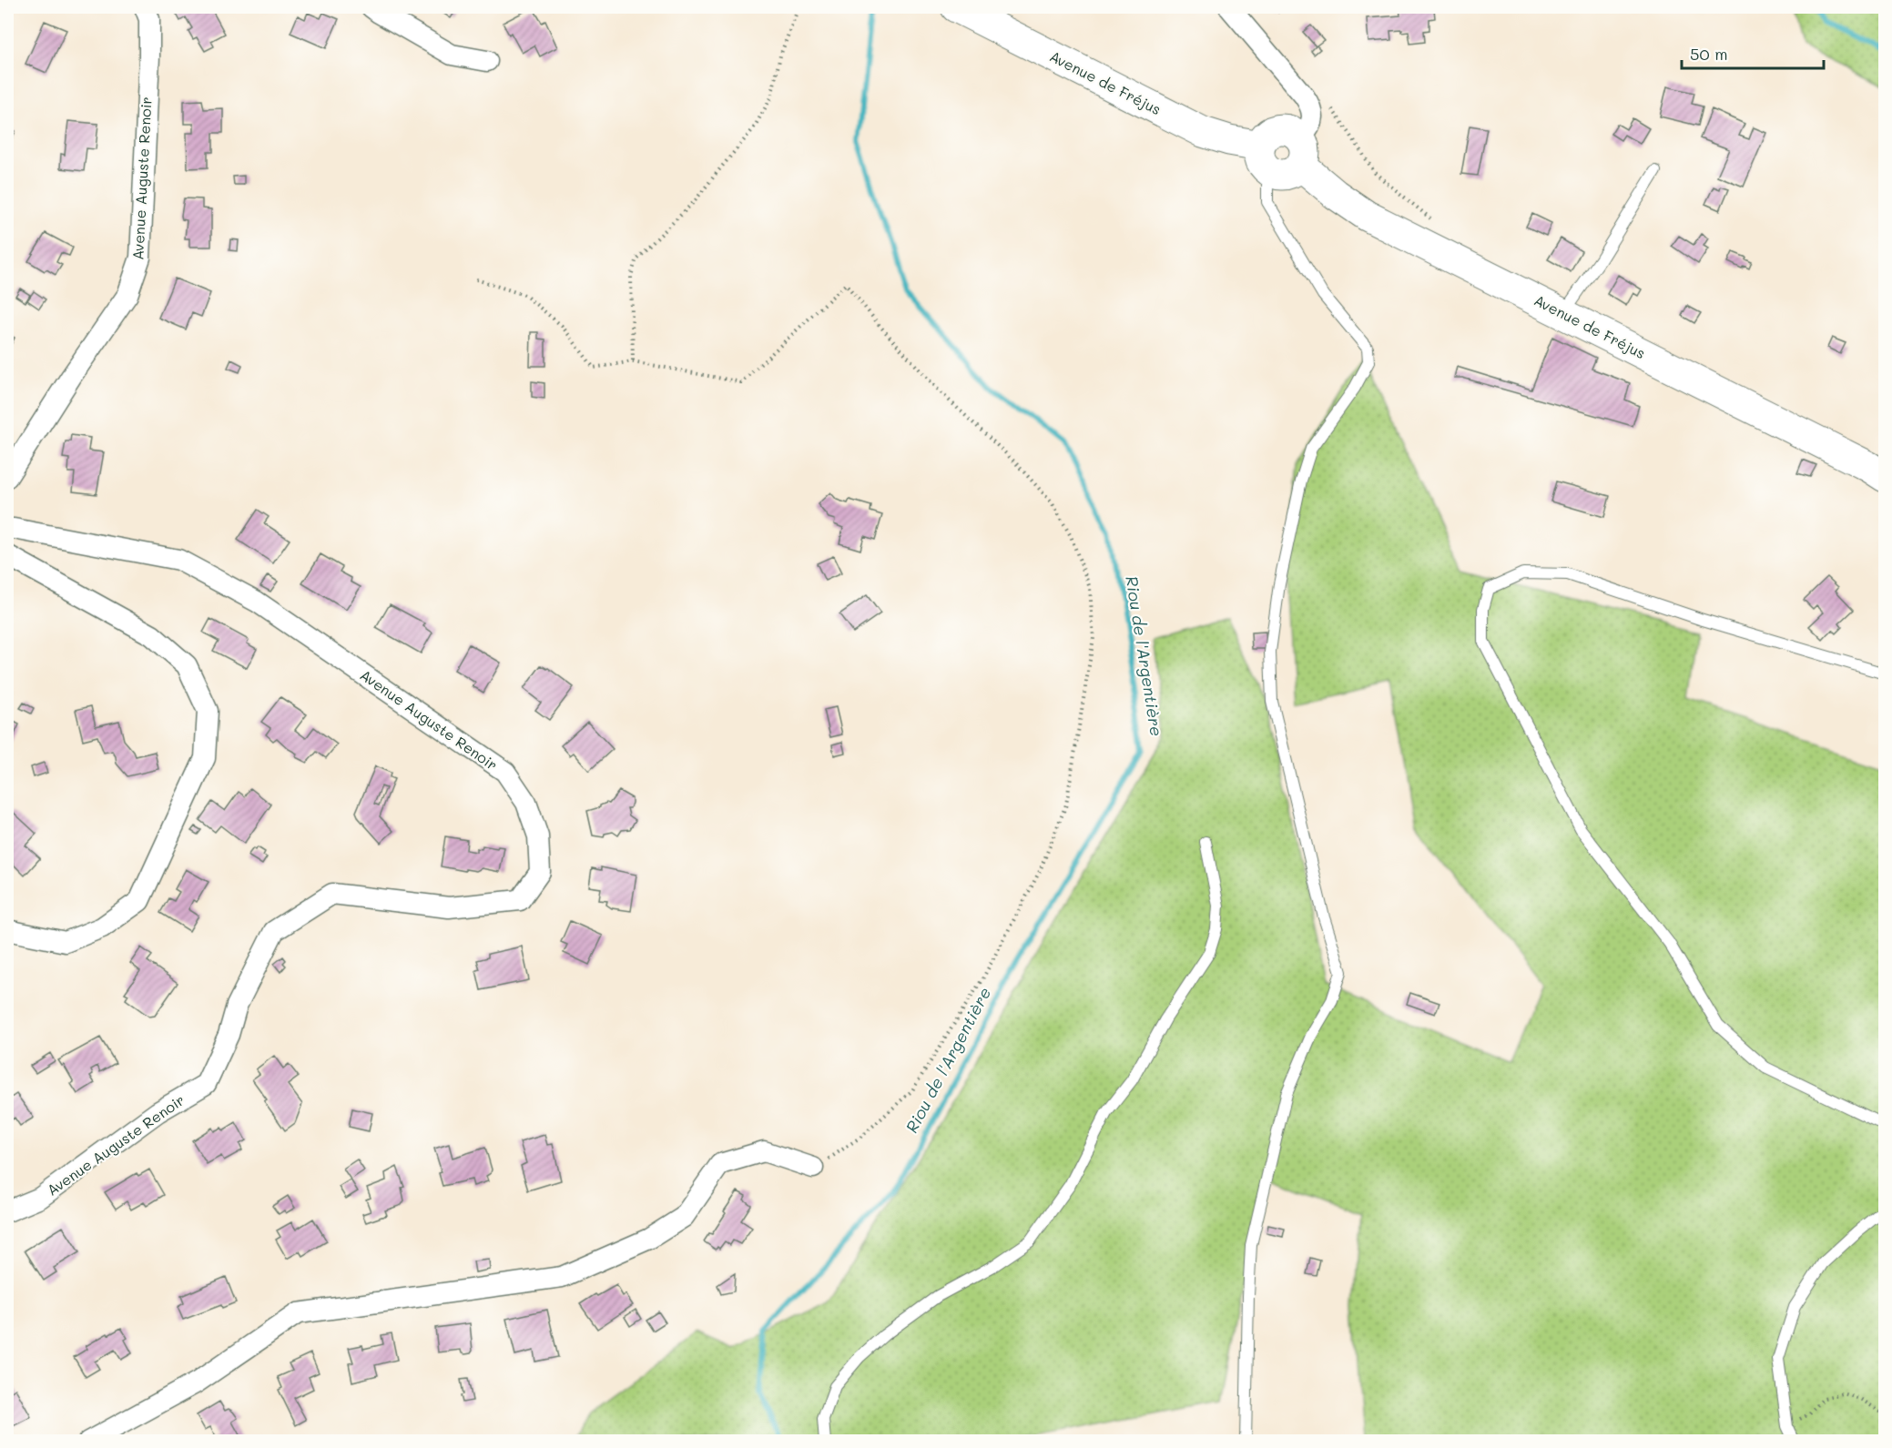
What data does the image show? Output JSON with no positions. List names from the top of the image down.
{
  "streets": {
    "main road": ["Avenue de Fréjus"],
    "street": ["Avenue Auguste Renoir"]
  },
  "water": ["Riou de l'Argentière"],
  "scale_bar": "50 m"
}
